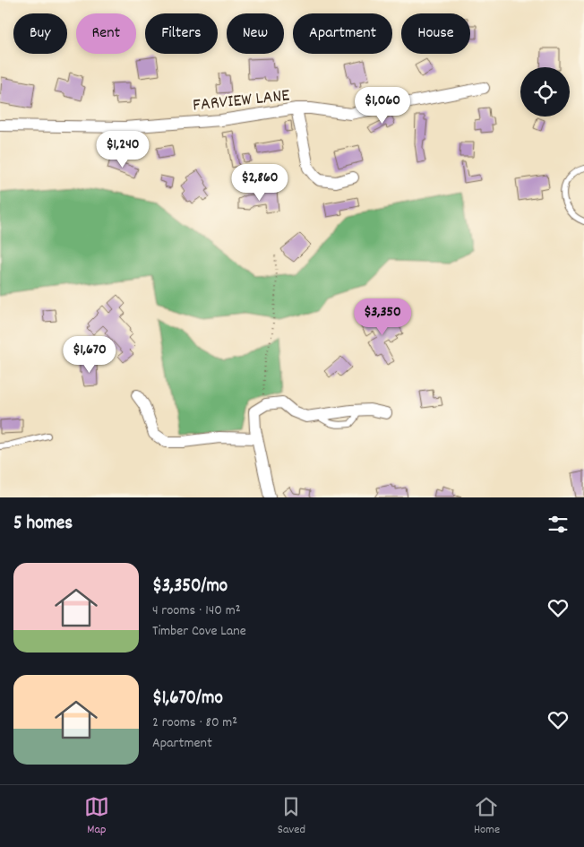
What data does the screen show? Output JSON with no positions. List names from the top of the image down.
{
  "streets": {
    "street": ["FARVIEW LANE"]
  },
  "page": {
    "chip": [
      "Buy",
      "Rent",
      "Filters",
      "New",
      "Apartment",
      "House"
    ],
    "price": [
      "$1,060",
      "$1,240",
      "$2,860",
      "$3,350",
      "$1,670"
    ],
    "heading": "5 homes",
    "list": [
      {
        "name": "$3,350/mo",
        "note": "4 rooms · 140 m² · Timber Cove Lane"
      },
      {
        "name": "$1,670/mo",
        "note": "2 rooms · 80 m² · Apartment"
      }
    ],
    "tabs": ["Map", "Saved", "Home"]
  }
}
